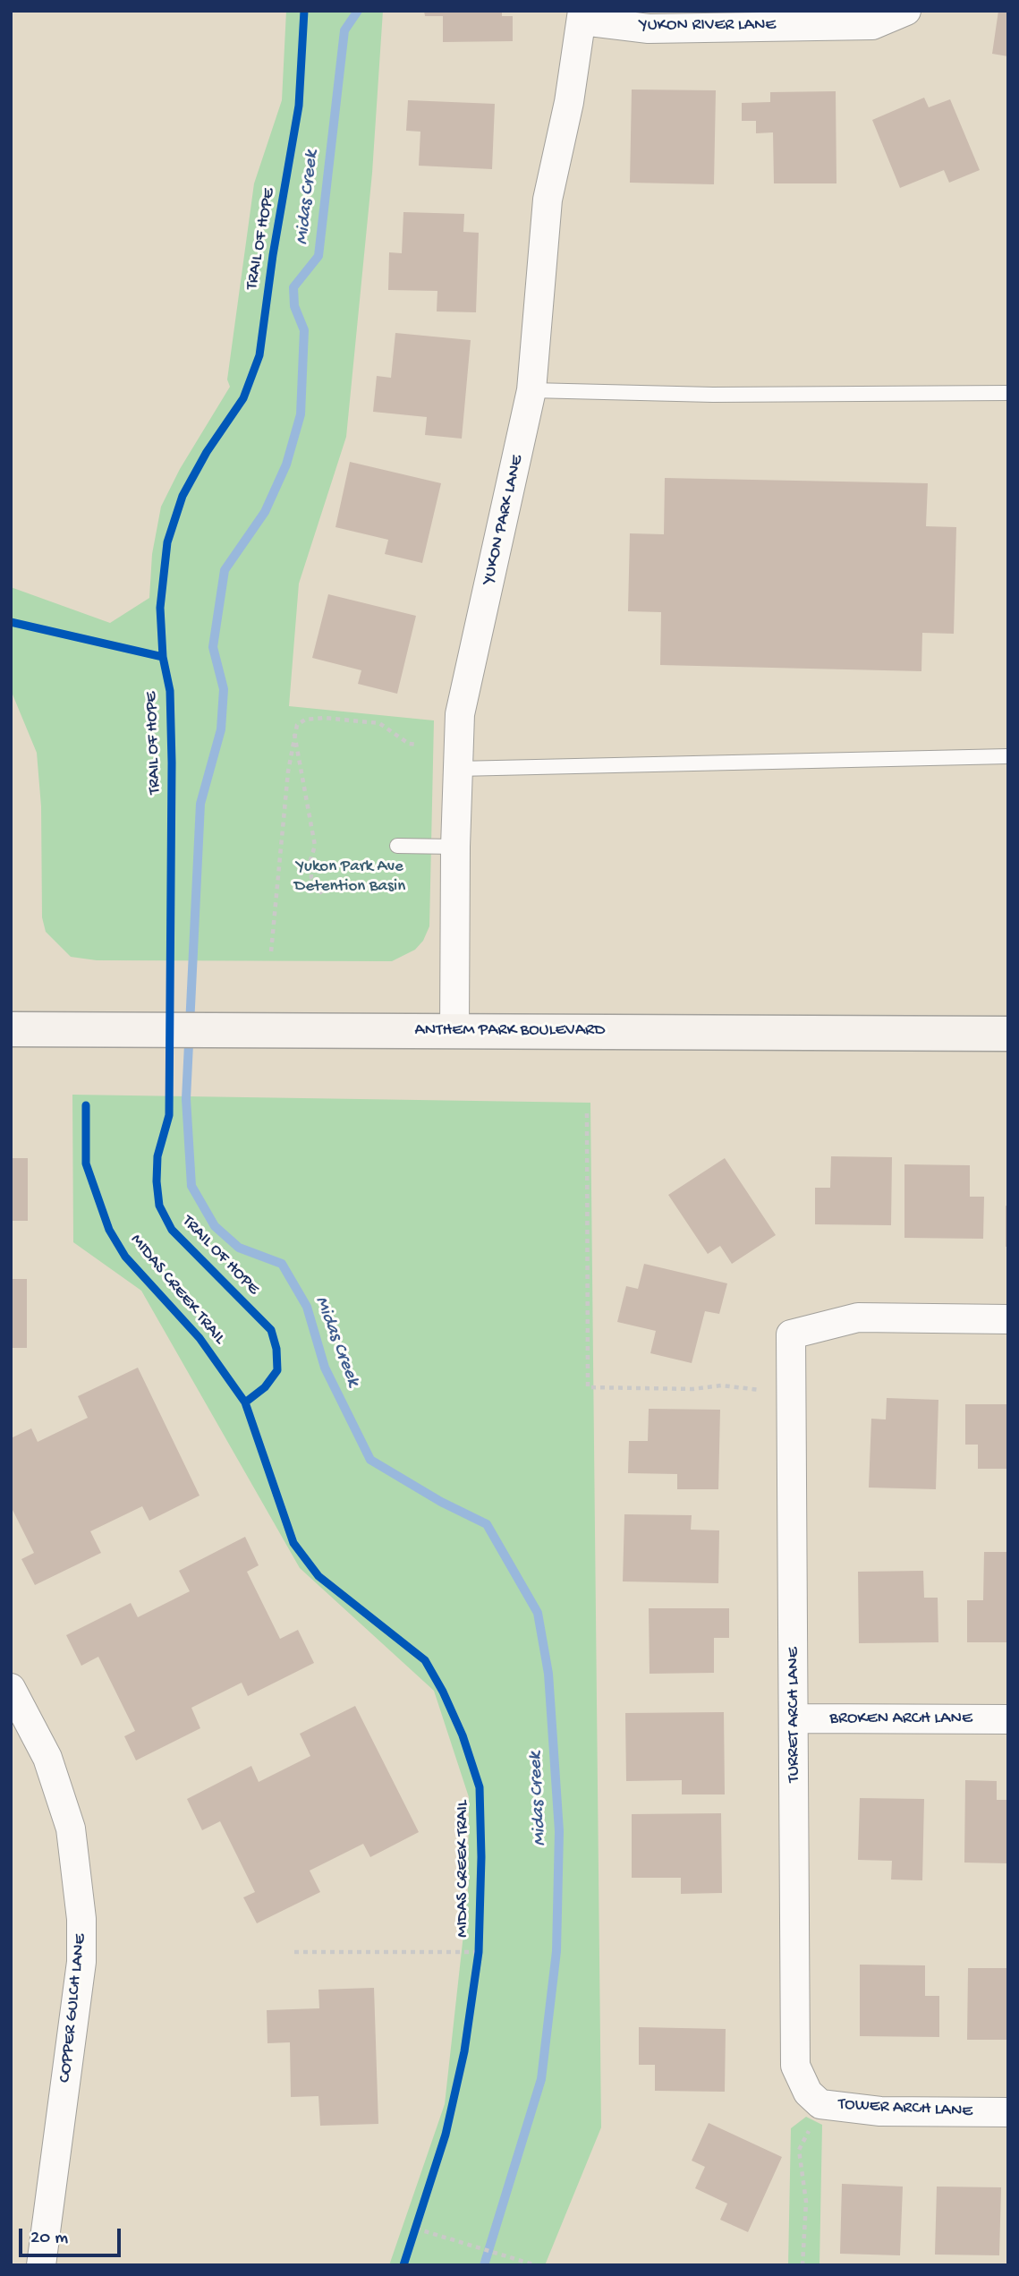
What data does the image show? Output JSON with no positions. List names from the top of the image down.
{
  "streets": {
    "main road": ["ANTHEM PARK BOULEVARD"],
    "street": [
      "YUKON RIVER LANE",
      "YUKON PARK LANE",
      "TURRET ARCH LANE",
      "BROKEN ARCH LANE",
      "COPPER GULCH LANE",
      "TOWER ARCH LANE"
    ],
    "cycle path": ["TRAIL OF HOPE", "MIDAS CREEK TRAIL"]
  },
  "crossings": [
    ["YUKON RIVER LANE", "YUKON PARK LANE"],
    ["YUKON PARK LANE", "ANTHEM PARK BOULEVARD"],
    ["TURRET ARCH LANE", "BROKEN ARCH LANE"],
    ["TURRET ARCH LANE", "TOWER ARCH LANE"]
  ],
  "water": ["Midas Creek"],
  "parks": ["Yukon Park Ave Detention Basin"],
  "scale_bar": "20 m"
}
